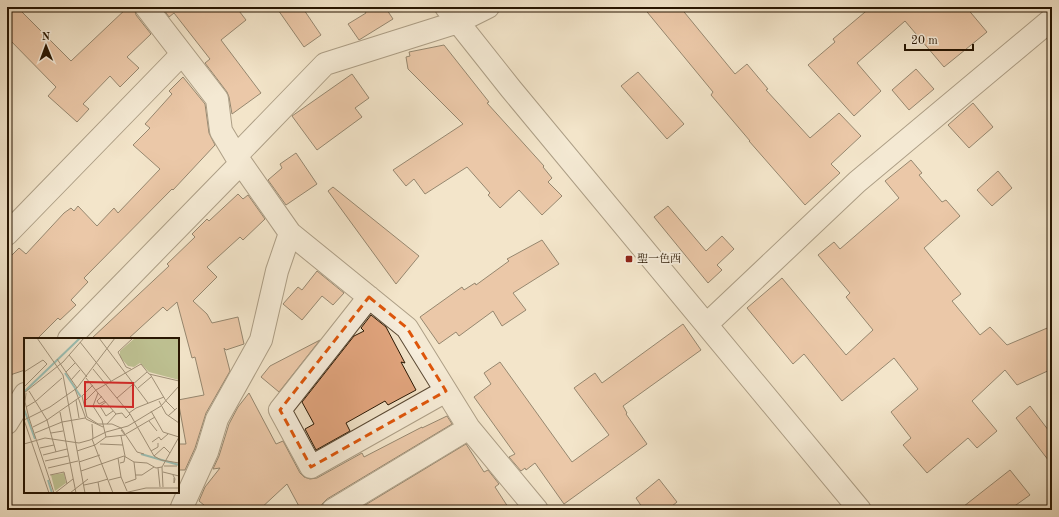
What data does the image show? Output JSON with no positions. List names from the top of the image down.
{
  "places": {
    "transit": ["聖一色西"]
  },
  "scale_bar": "20 m",
  "north": "top"
}
